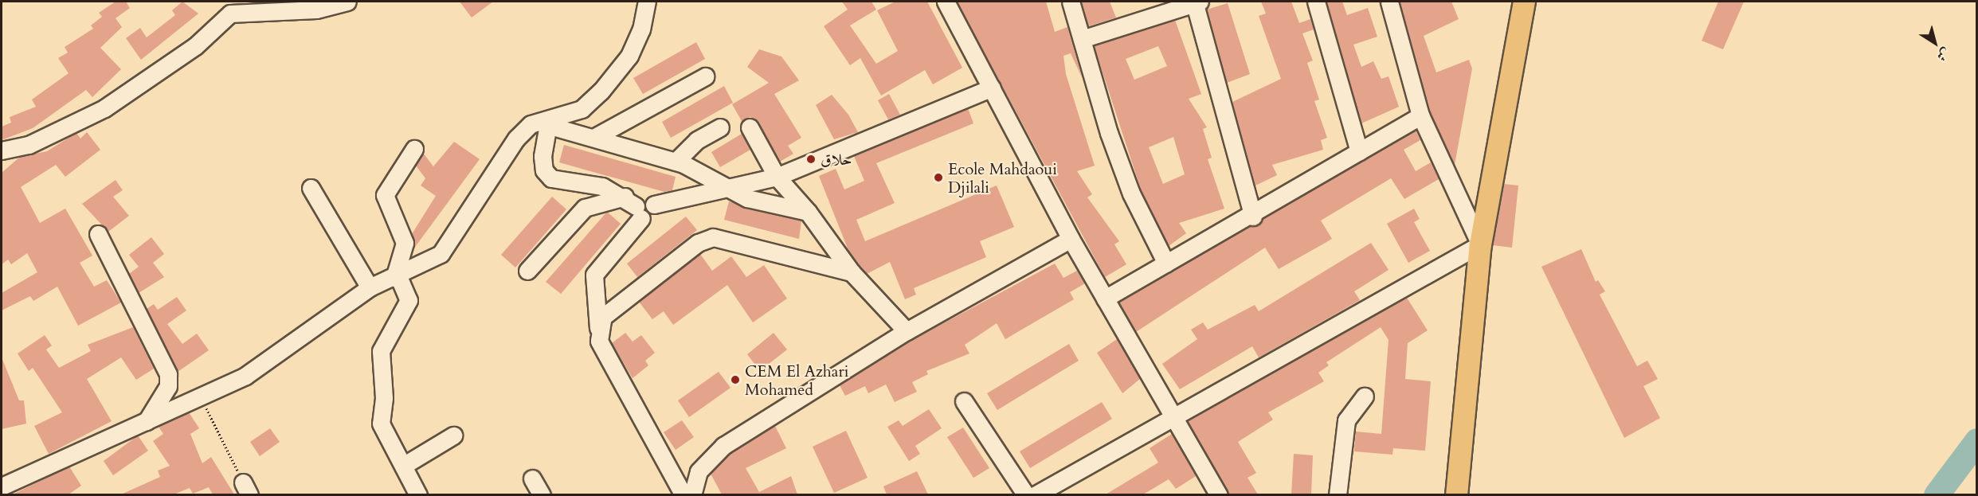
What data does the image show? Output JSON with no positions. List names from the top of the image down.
{
  "places": ["حلاق", "Ecole Mahdaoui Djilali", "CEM El Azhari Mohamed"],
  "north": "bottom right"
}
